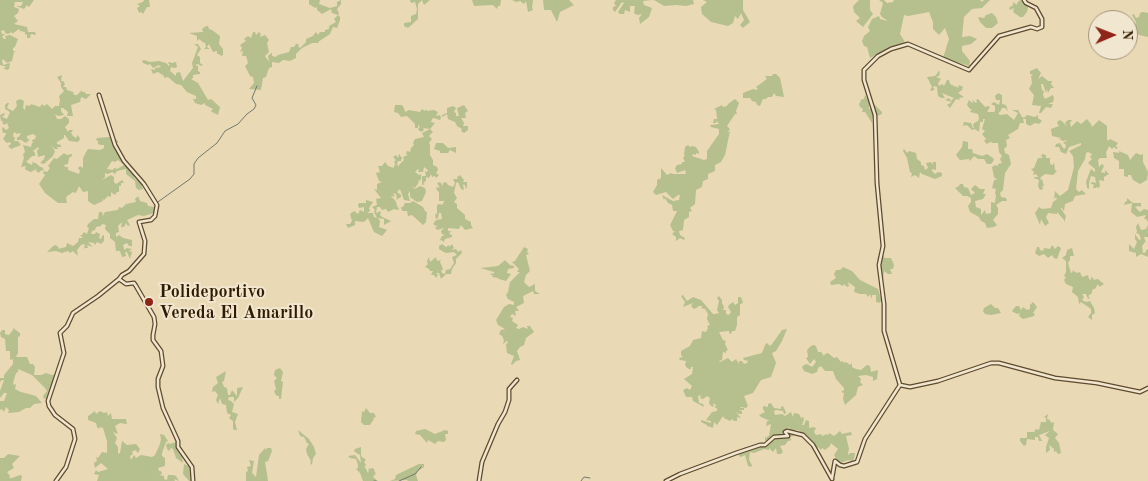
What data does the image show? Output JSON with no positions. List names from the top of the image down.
{
  "places": ["Polideportivo Vereda El Amarillo"],
  "north": "right"
}
